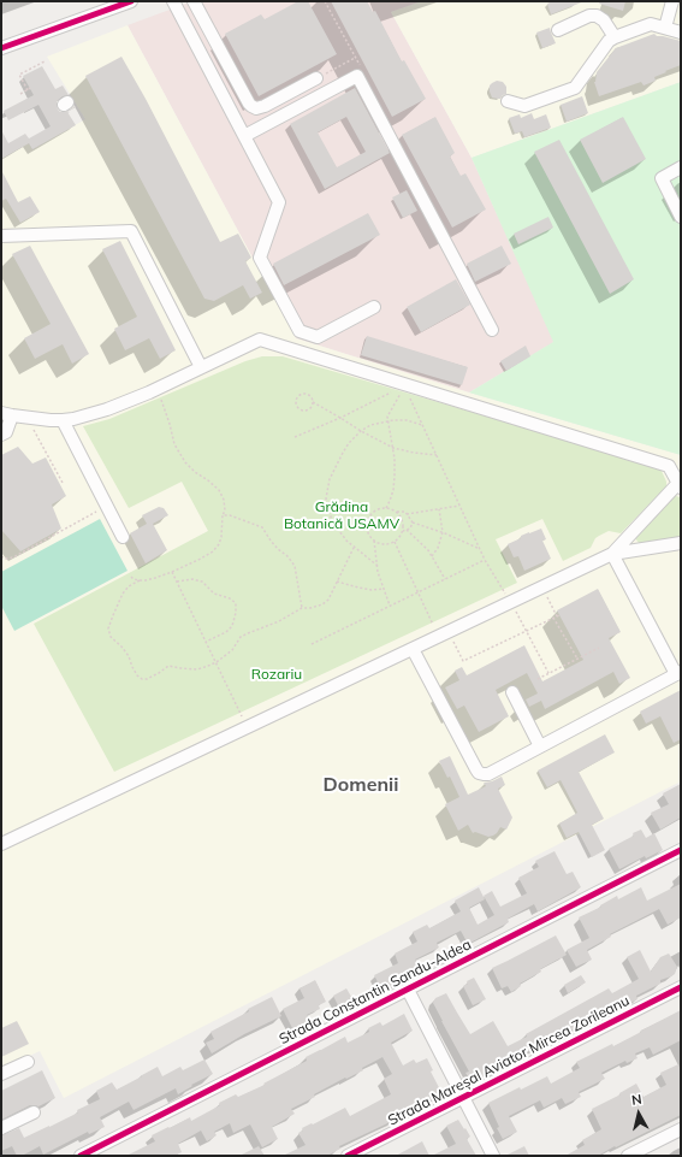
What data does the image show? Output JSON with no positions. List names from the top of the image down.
{
  "streets": {
    "street": ["Strada Constantin Sandu-Aldea", "Strada Mareșal Aviator Mircea Zorileanu"]
  },
  "districts": ["Domenii"],
  "parks": ["Grădina Botanică USAMV", "Rozariu"],
  "north": "top"
}
